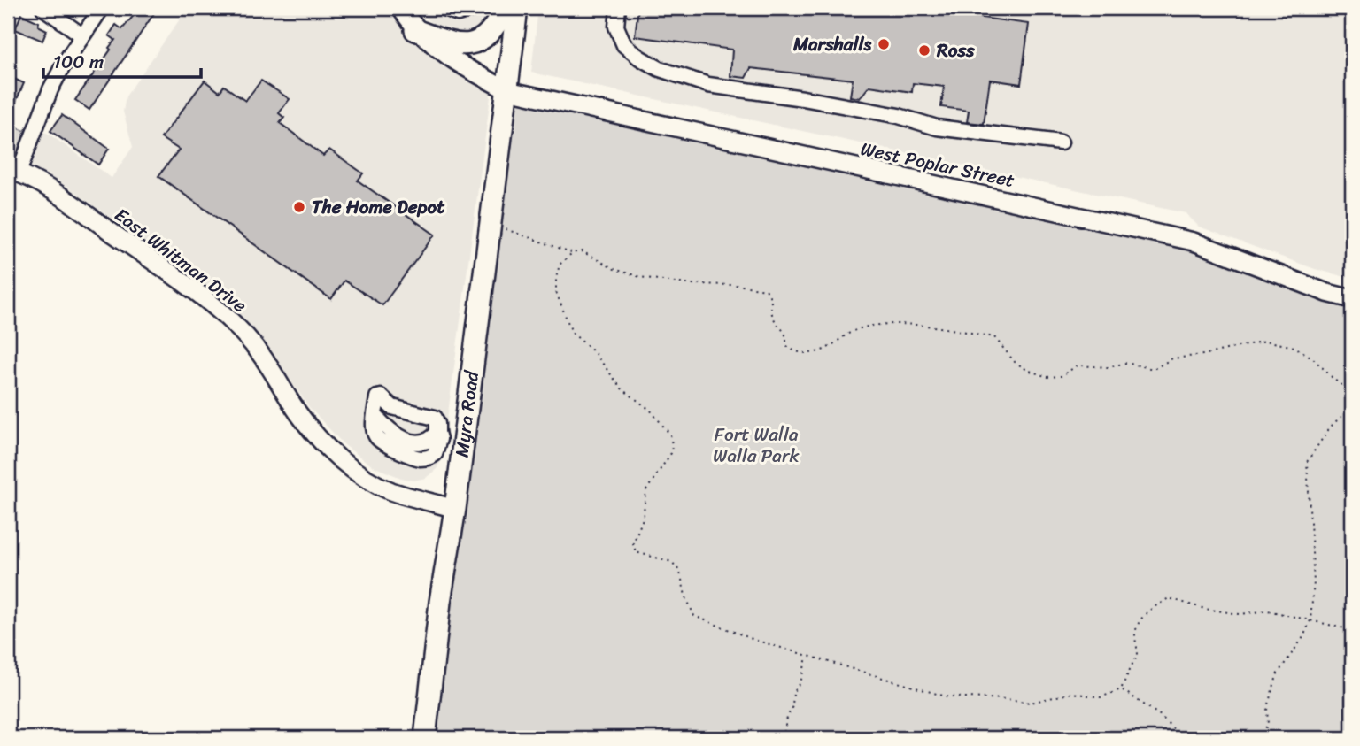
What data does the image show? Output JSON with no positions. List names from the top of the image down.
{
  "streets": {
    "highway": ["Myra Road"],
    "main road": ["West Poplar Street", "East Whitman Drive"]
  },
  "crossings": [
    ["West Poplar Street", "Myra Road"],
    ["East Whitman Drive", "Myra Road"]
  ],
  "parks": ["Fort Walla Walla Park"],
  "places": ["Marshalls", "Ross", "The Home Depot"],
  "scale_bar": "100 m"
}
